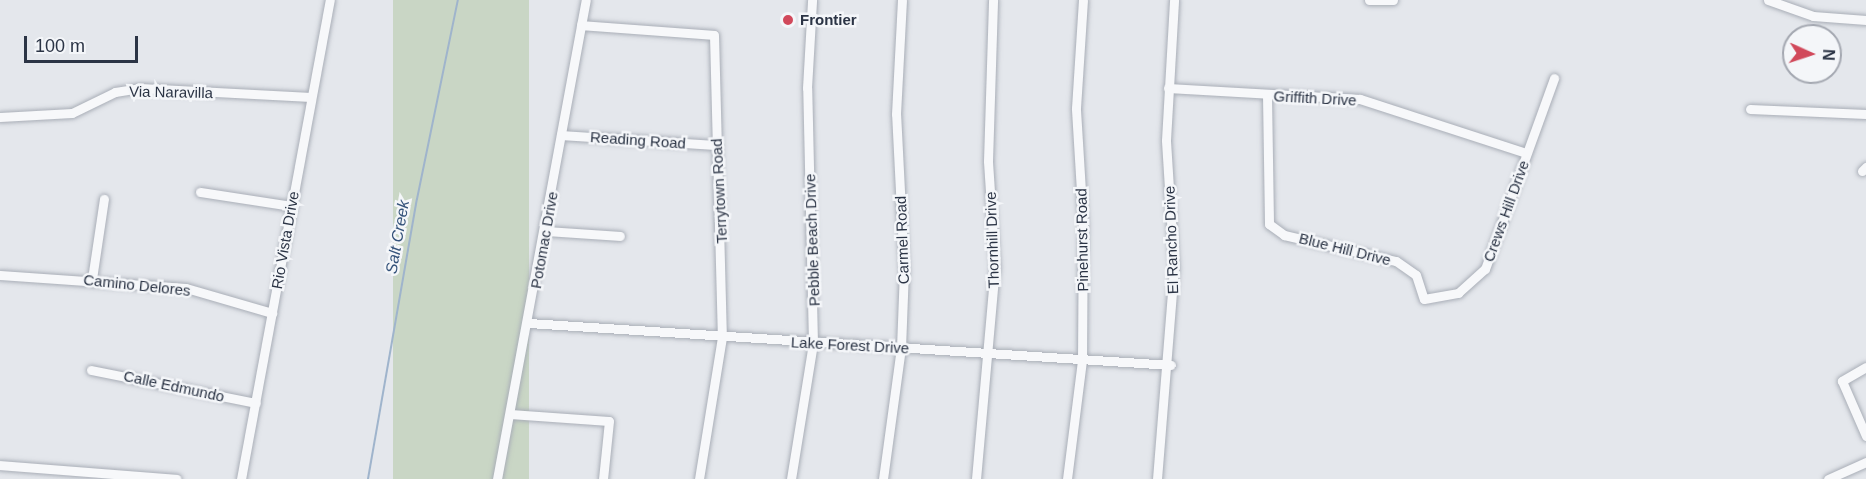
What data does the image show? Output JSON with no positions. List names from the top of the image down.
{
  "streets": {
    "street": [
      "Via Naravilla",
      "Griffith Drive",
      "Reading Road",
      "Terrytown Road",
      "Crews Hill Drive",
      "Rio Vista Drive",
      "Potomac Drive",
      "Pebble Beach Drive",
      "Carmel Road",
      "Thornhill Drive",
      "Pinehurst Road",
      "El Rancho Drive",
      "Blue Hill Drive",
      "Camino Delores",
      "Lake Forest Drive",
      "Calle Edmundo"
    ]
  },
  "crossings": [
    ["Via Naravilla", "Rio Vista Drive"],
    ["Griffith Drive", "Crews Hill Drive"],
    ["Griffith Drive", "El Rancho Drive"],
    ["Griffith Drive", "Blue Hill Drive"],
    ["Reading Road", "Terrytown Road"],
    ["Reading Road", "Potomac Drive"],
    ["Terrytown Road", "Potomac Drive"],
    ["Terrytown Road", "Lake Forest Drive"],
    ["Crews Hill Drive", "Blue Hill Drive"],
    ["Rio Vista Drive", "Camino Delores"],
    ["Rio Vista Drive", "Calle Edmundo"],
    ["Potomac Drive", "Lake Forest Drive"],
    ["Pebble Beach Drive", "Lake Forest Drive"],
    ["Carmel Road", "Lake Forest Drive"],
    ["Thornhill Drive", "Lake Forest Drive"],
    ["Pinehurst Road", "Lake Forest Drive"],
    ["El Rancho Drive", "Lake Forest Drive"]
  ],
  "water": ["Salt Creek"],
  "places": ["Frontier"],
  "scale_bar": "100 m",
  "north": "right"
}
